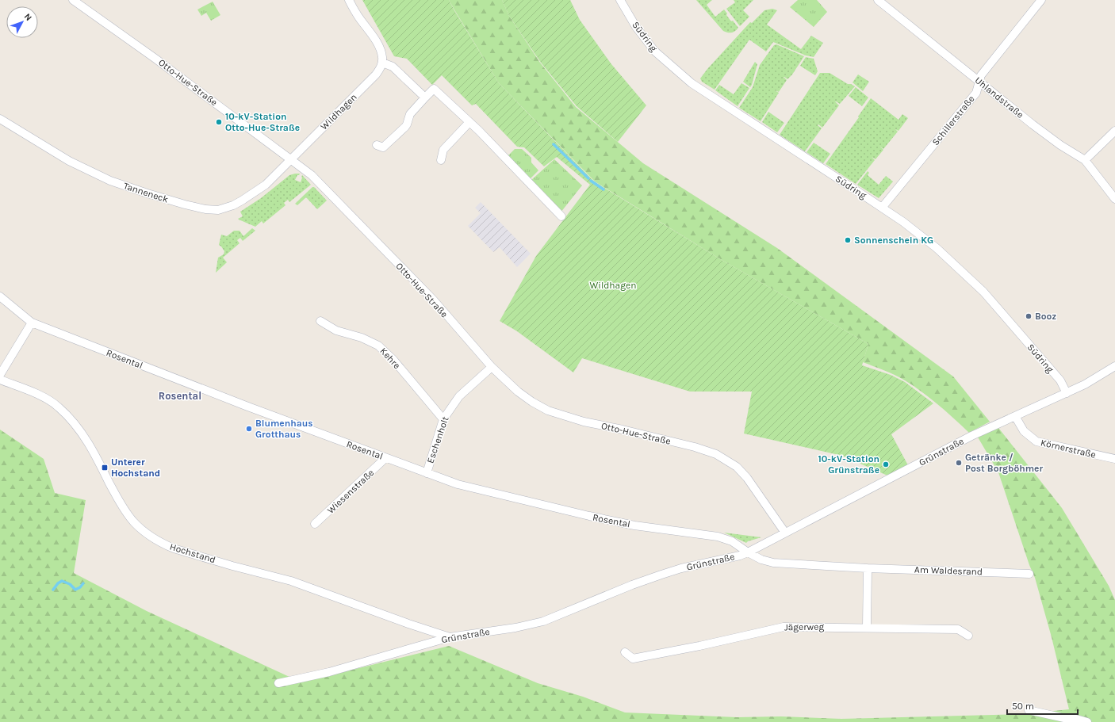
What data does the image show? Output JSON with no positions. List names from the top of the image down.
{
  "streets": {
    "street": [
      "Südring",
      "Otto-Hue-Straße",
      "Uhlandstraße",
      "Wildhagen",
      "Schillerstraße",
      "Tanneneck",
      "Kehre",
      "Rosental",
      "Eschenholt",
      "Körnerstraße",
      "Grünstraße",
      "Wiesenstraße",
      "Hochstand",
      "Am Waldesrand",
      "Jägerweg"
    ]
  },
  "crossings": [
    ["Südring", "Schillerstraße"],
    ["Südring", "Grünstraße"],
    ["Otto-Hue-Straße", "Wildhagen"],
    ["Otto-Hue-Straße", "Tanneneck"],
    ["Otto-Hue-Straße", "Eschenholt"],
    ["Otto-Hue-Straße", "Grünstraße"],
    ["Uhlandstraße", "Schillerstraße"],
    ["Wildhagen", "Tanneneck"],
    ["Kehre", "Eschenholt"],
    ["Rosental", "Eschenholt"],
    ["Rosental", "Grünstraße"],
    ["Rosental", "Wiesenstraße"],
    ["Rosental", "Am Waldesrand"],
    ["Körnerstraße", "Grünstraße"],
    ["Grünstraße", "Hochstand"],
    ["Grünstraße", "Am Waldesrand"]
  ],
  "districts": ["Rosental"],
  "parks": ["Wildhagen"],
  "places": {
    "other": [
      "10-kV-Station Otto-Hue-Straße",
      "Sonnenschein KG",
      "Booz",
      "Blumenhaus Grotthaus",
      "Getränke / Post Borgböhmer",
      "10-kV-Station Grünstraße"
    ],
    "transit": ["Unterer Hochstand"]
  },
  "scale_bar": "50 m",
  "north": "top right"
}
